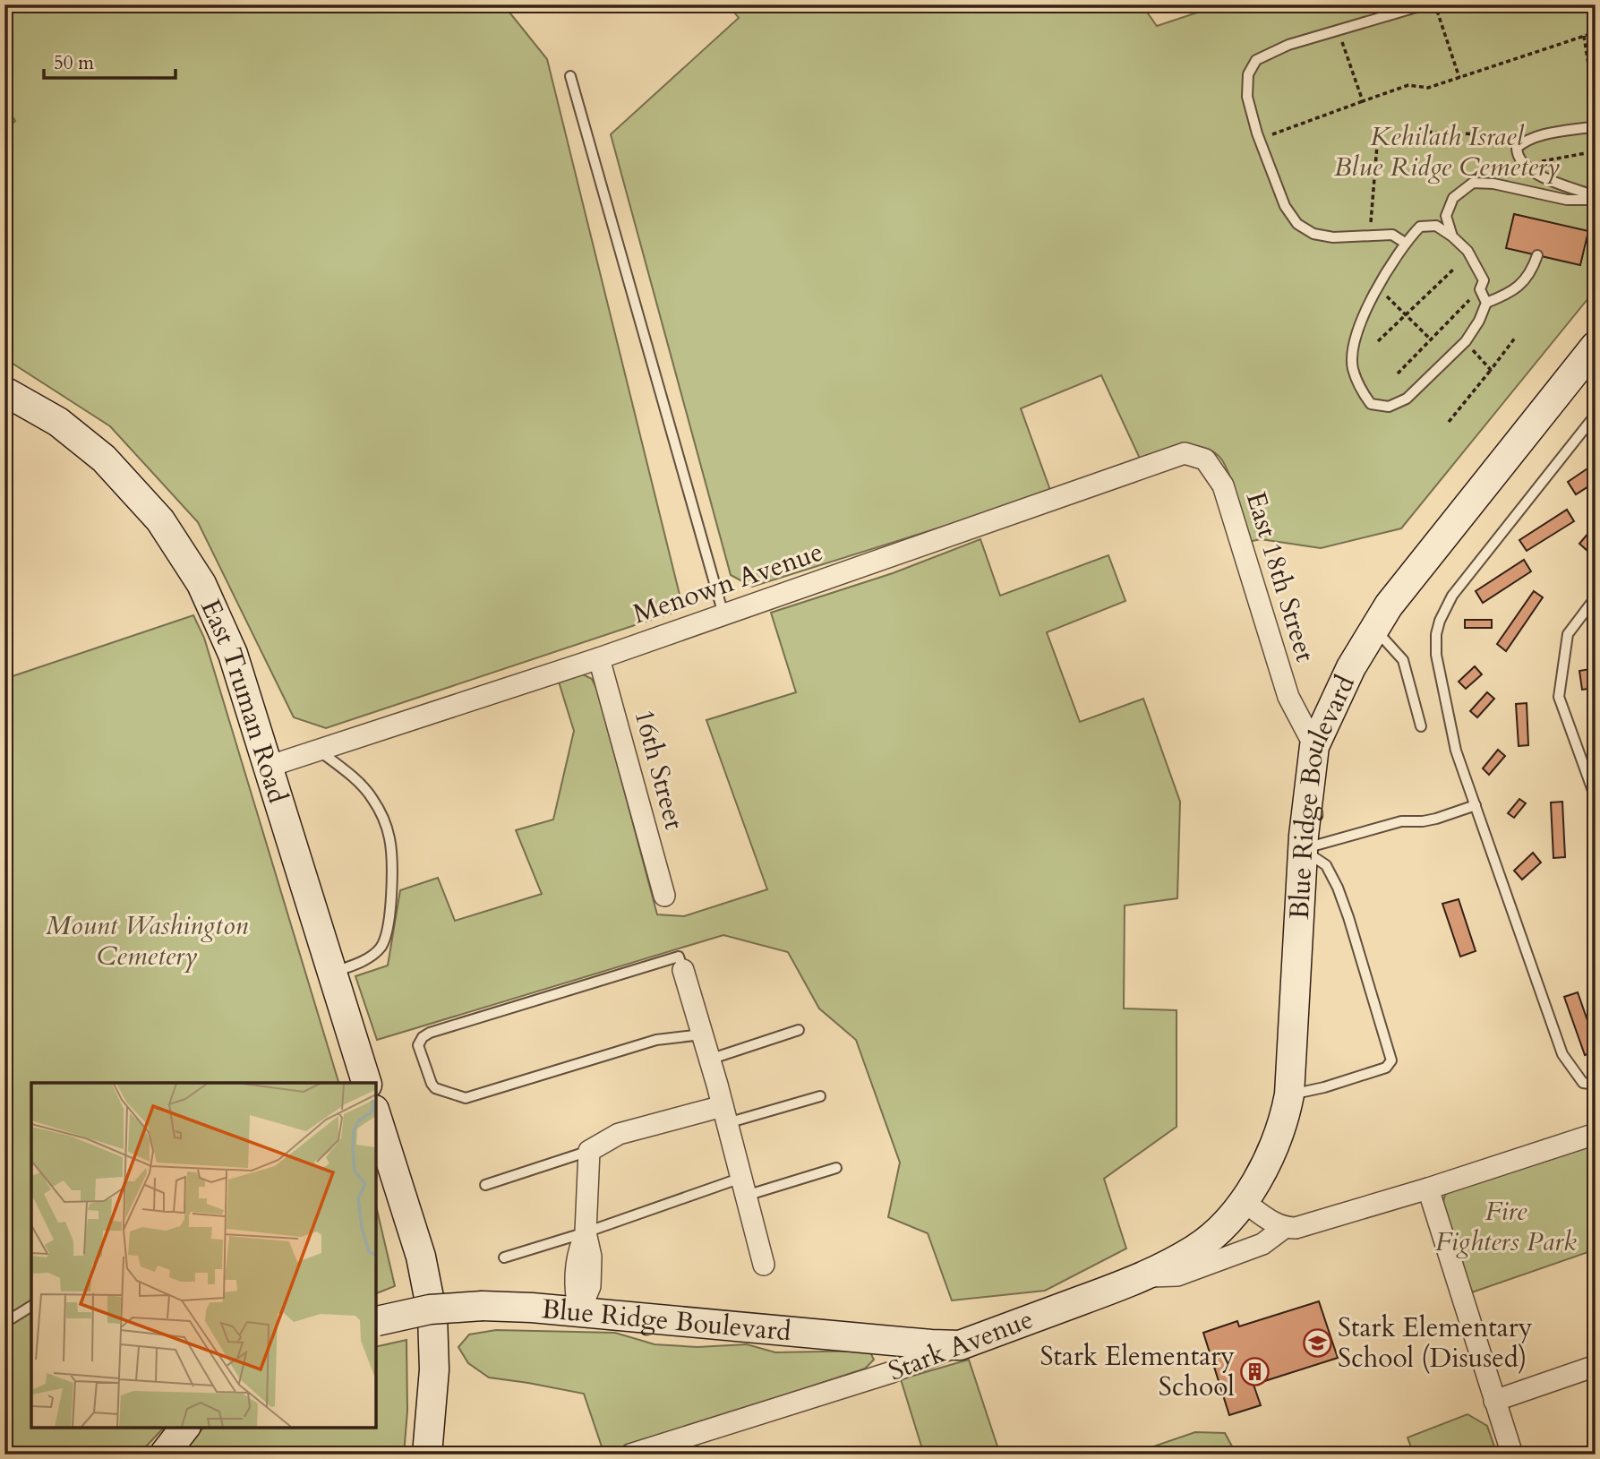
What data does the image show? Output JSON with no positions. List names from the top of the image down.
{
  "streets": {
    "main road": ["East Truman Road", "Blue Ridge Boulevard", "Stark Avenue"],
    "street": ["East 18th Street", "Menown Avenue", "16th Street"]
  },
  "crossings": [
    ["East 18th Street", "Menown Avenue"],
    ["East 18th Street", "Blue Ridge Boulevard"],
    ["Menown Avenue", "East Truman Road"],
    ["Menown Avenue", "16th Street"],
    ["Blue Ridge Boulevard", "Stark Avenue"]
  ],
  "parks": ["Kehilath Israel Blue Ridge Cemetery", "Mount Washington Cemetery", "Fire Fighters Park"],
  "places": {
    "school or university": ["Stark Elementary School (Disused)"],
    "building": ["Stark Elementary School"]
  },
  "scale_bar": "50 m"
}
